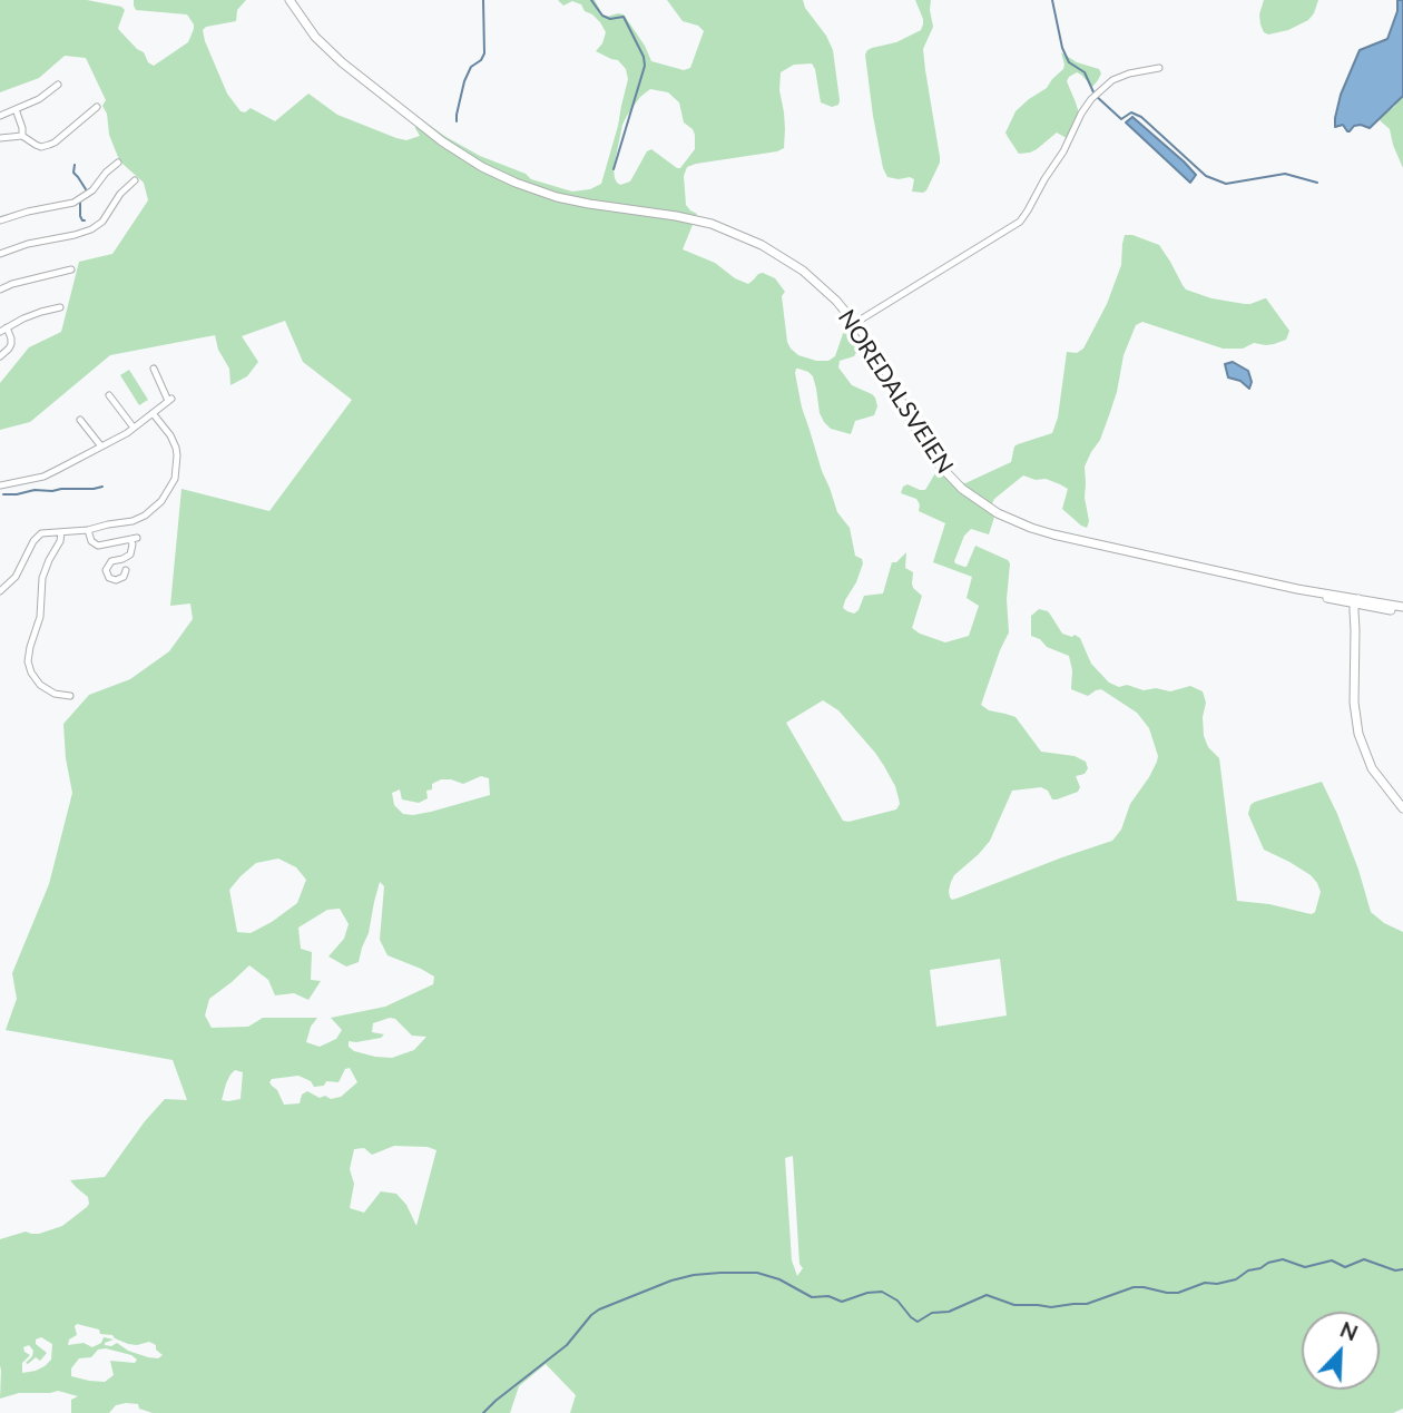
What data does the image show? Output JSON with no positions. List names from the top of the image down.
{
  "streets": {
    "main road": ["NOREDALSVEIEN"]
  },
  "north": "top right"
}
